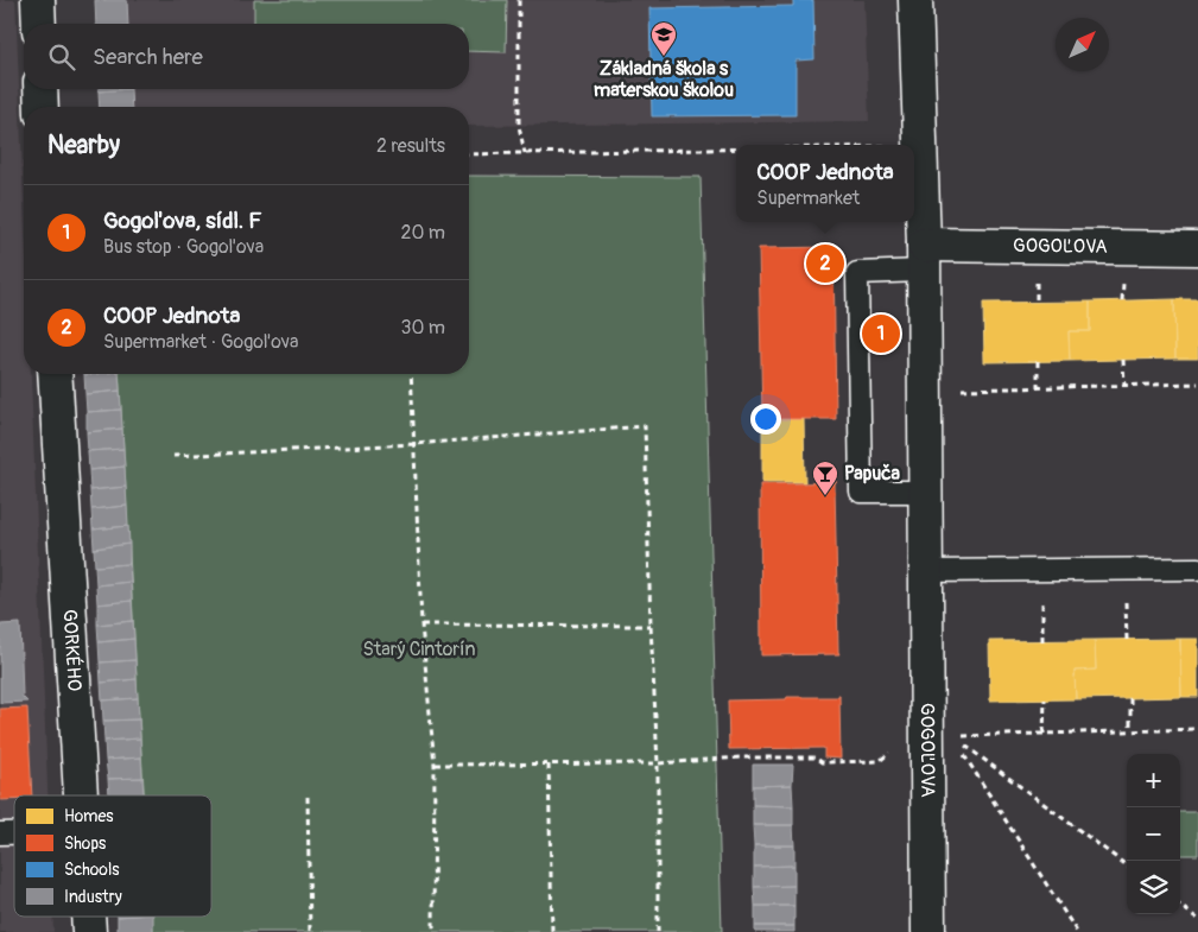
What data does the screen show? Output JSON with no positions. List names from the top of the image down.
{
  "streets": {
    "street": ["GOGOĽOVA", "GORKÉHO"]
  },
  "parks": ["Starý Cintorín"],
  "places": {
    "school or university": ["Základná škola s materskou školou"],
    "bar": ["Papuča"]
  },
  "legend": [
    "Homes",
    "Shops",
    "Schools",
    "Industry"
  ],
  "north": "top right",
  "page": {
    "search": "Search here",
    "heading": ["Nearby", "2 results"],
    "popup": ["COOP Jednota", "Supermarket"],
    "list": [
      {
        "mark": "1",
        "name": "Gogoľova, sídl. F",
        "note": "Bus stop · Gogoľova",
        "value": "20 m"
      },
      {
        "mark": "2",
        "name": "COOP Jednota",
        "note": "Supermarket · Gogoľova",
        "value": "30 m"
      }
    ],
    "pins": ["2", "1"],
    "map_buttons": ["+", "−"]
  }
}
